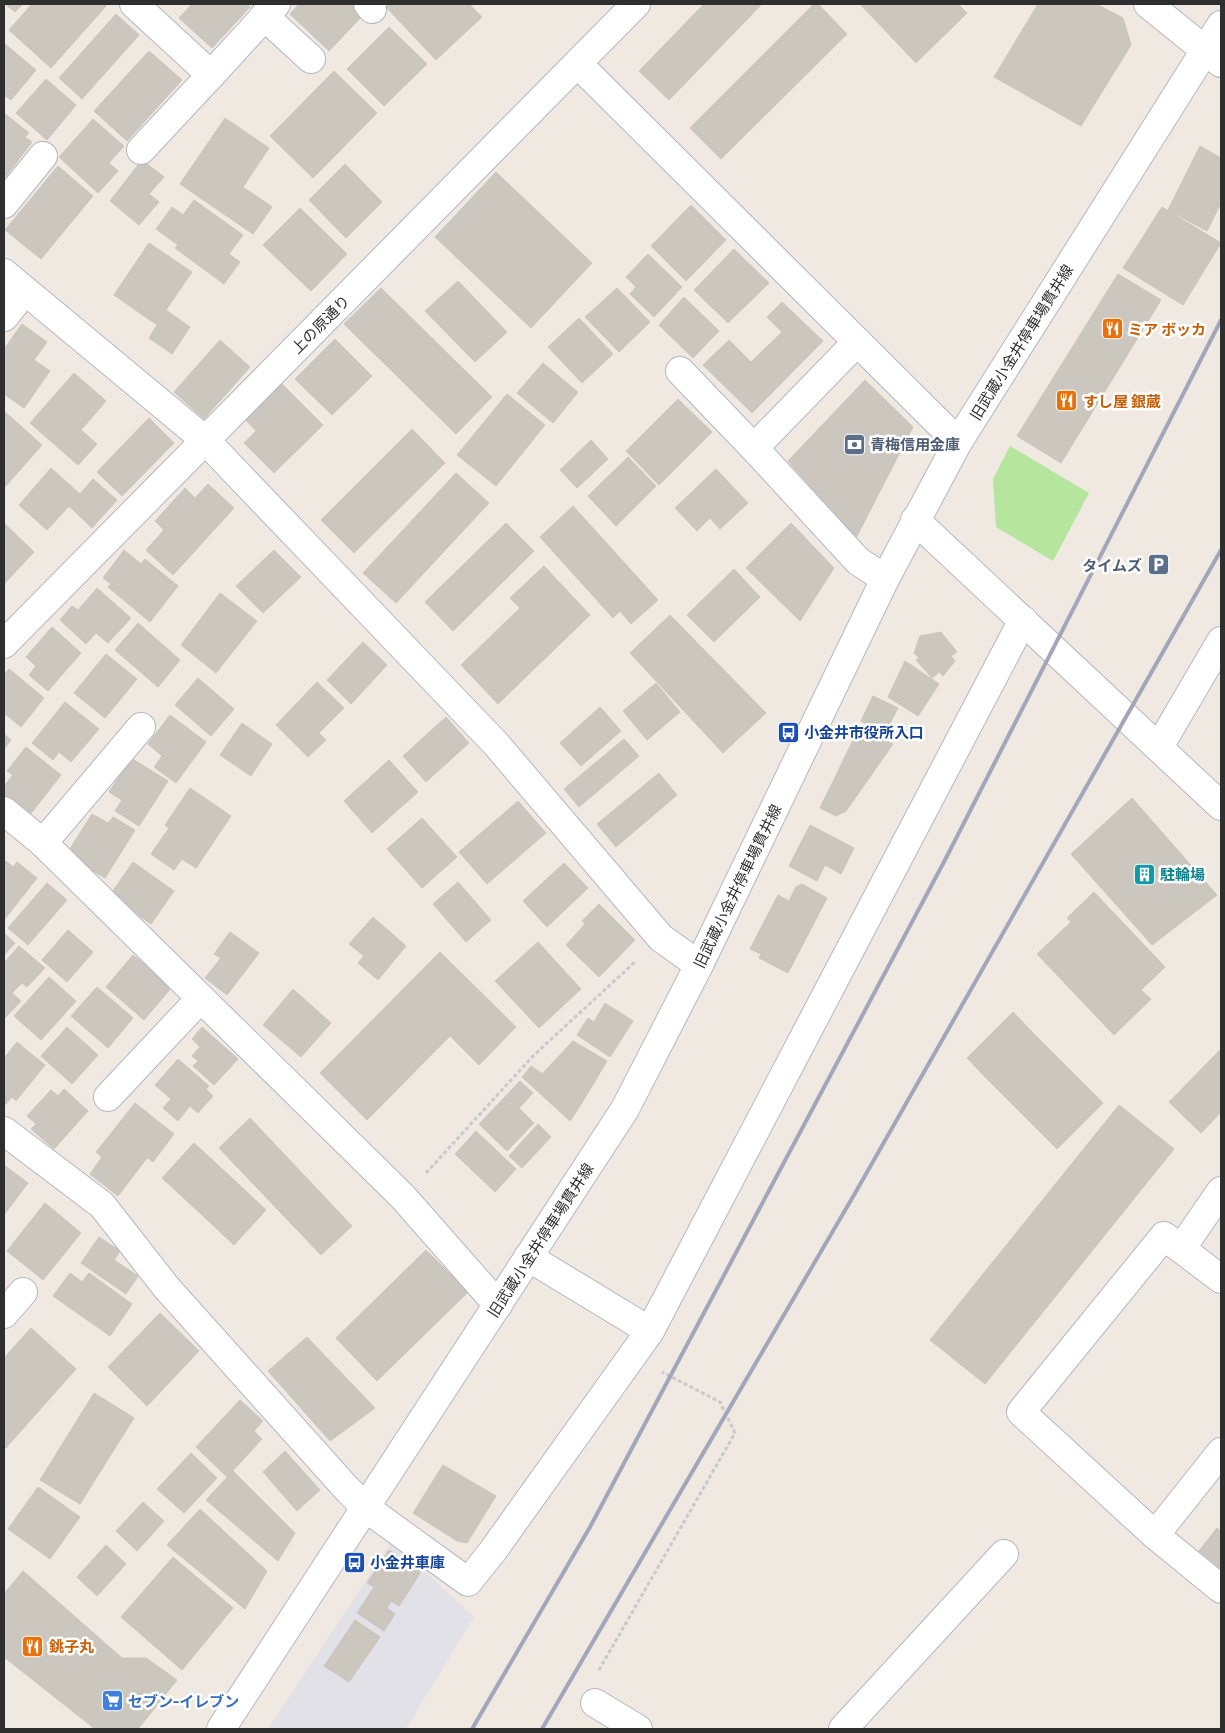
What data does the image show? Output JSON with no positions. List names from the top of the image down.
{
  "streets": {
    "street": ["上の原通り", "旧武蔵小金井停車場貫井線"]
  },
  "places": {
    "restaurant": ["ミア ボッカ", "すし屋 銀蔵", "銚子丸"],
    "bank": ["青梅信用金庫"],
    "parking": ["タイムズ"],
    "bus stop": ["小金井市役所入口", "小金井車庫"],
    "building": ["駐輪場"],
    "supermarket": ["セブン-イレブン"]
  }
}
